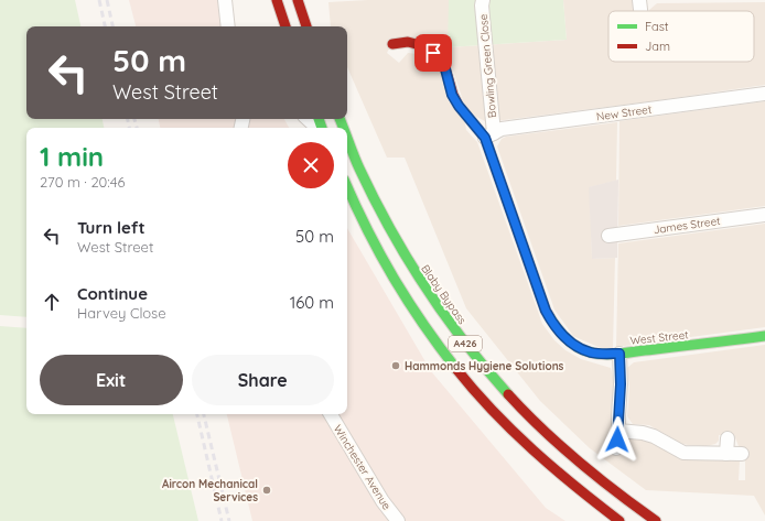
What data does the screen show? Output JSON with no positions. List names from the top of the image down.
{
  "streets": {
    "main road": ["Blaby Bypass", "West Street", "A426"],
    "street": [
      "Bowling Green Close",
      "New Street",
      "James Street",
      "Winchester Avenue"
    ]
  },
  "crossings": [
    ["Bowling Green Close", "New Street"],
    ["Bowling Green Close", "West Street"],
    ["New Street", "West Street"]
  ],
  "places": ["Hammonds Hygiene Solutions", "Aircon Mechanical Services"],
  "legend": ["Fast", "Jam"],
  "page": {
    "turn": ["50 m", "West Street"],
    "heading": ["1 min", "270 m · 20:46"],
    "list": [
      {
        "name": "Turn left",
        "note": "West Street",
        "value": "50 m"
      },
      {
        "name": "Continue",
        "note": "Harvey Close",
        "value": "160 m"
      }
    ],
    "buttons": ["Exit", "Share"]
  }
}
